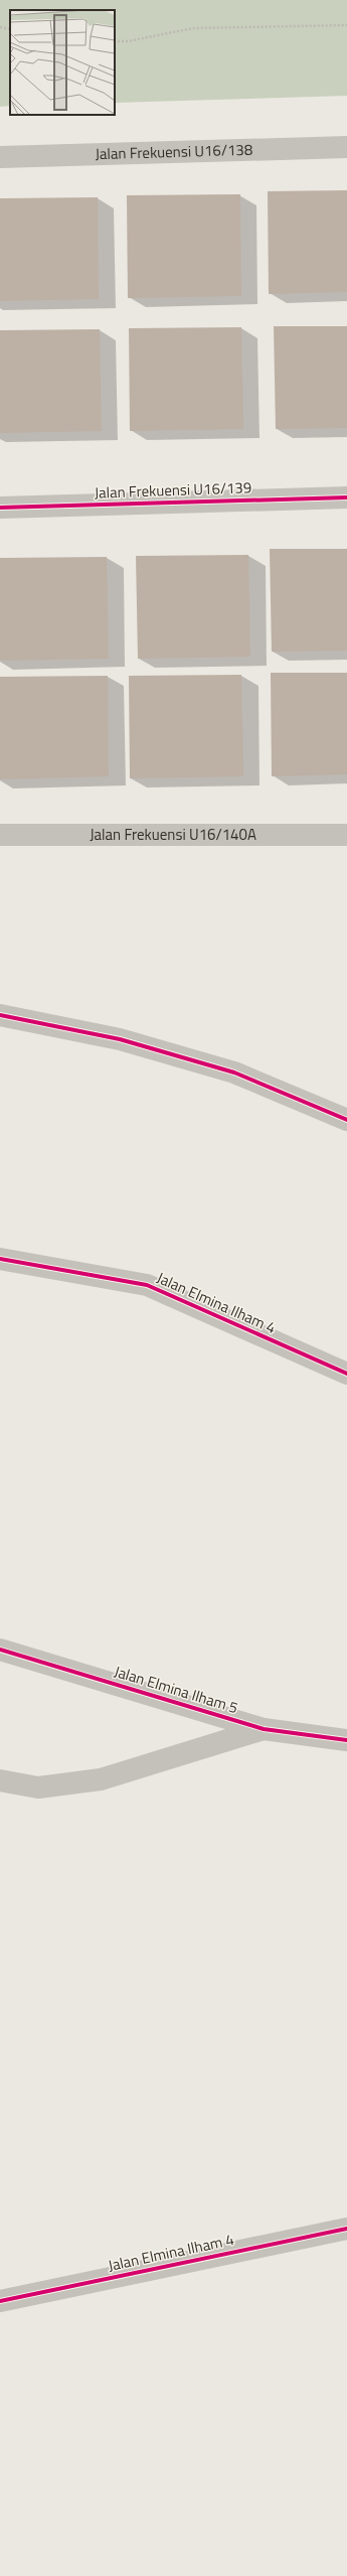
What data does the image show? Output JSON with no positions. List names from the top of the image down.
{
  "streets": {
    "street": [
      "Jalan Frekuensi U16/138",
      "Jalan Frekuensi U16/139",
      "Jalan Frekuensi U16/140A",
      "Jalan Elmina Ilham 4",
      "Jalan Elmina Ilham 5"
    ]
  }
}
